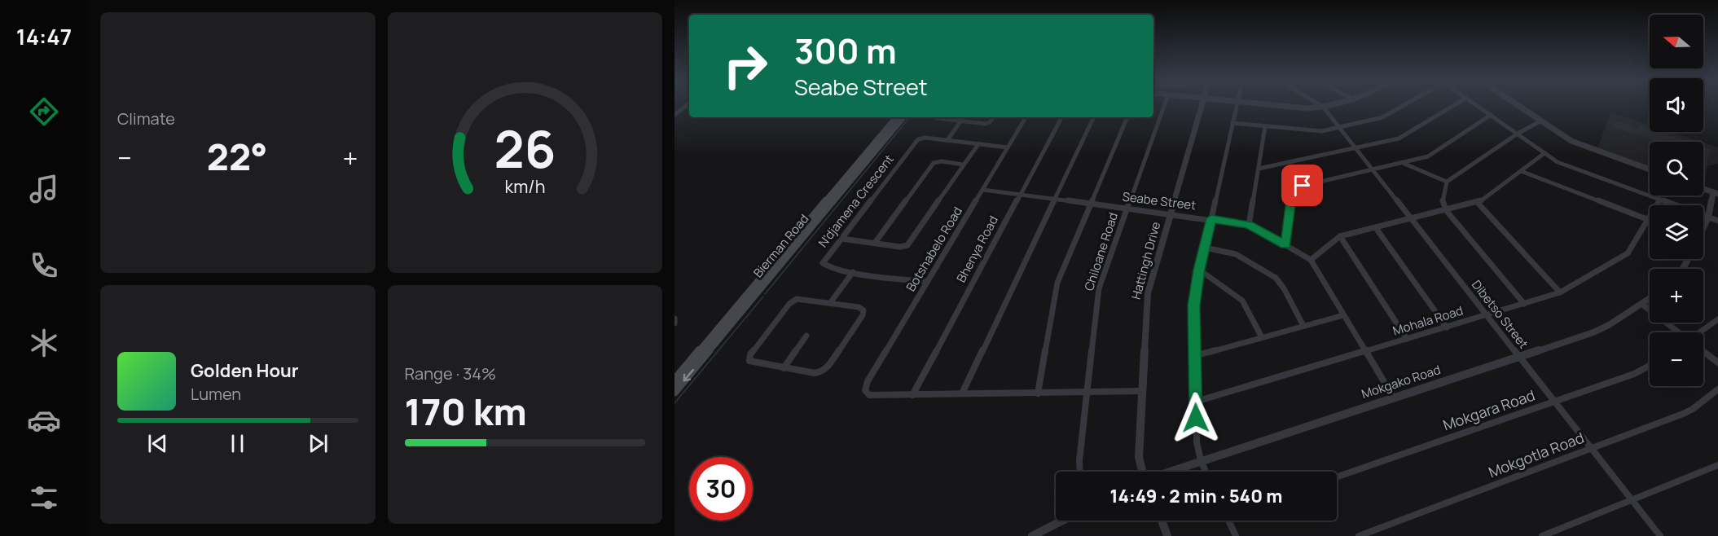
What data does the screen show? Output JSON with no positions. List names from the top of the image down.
{
  "streets": {
    "main road": ["Bierman Road"],
    "street": [
      "N'djamena Crescent",
      "Seabe Street",
      "Botshabelo Road",
      "Bhenya Road",
      "Chiloane Road",
      "Hattingh Drive",
      "Dibetso Street",
      "Mohala Road",
      "Mokgako Road",
      "Mokgara Road",
      "Mokgotla Road"
    ]
  },
  "crossings": [
    ["N'djamena Crescent", "Botshabelo Road"],
    ["Seabe Street", "Botshabelo Road"],
    ["Seabe Street", "Bhenya Road"],
    ["Seabe Street", "Chiloane Road"],
    ["Seabe Street", "Hattingh Drive"],
    ["Seabe Street", "Mohala Road"],
    ["Seabe Street", "Mokgako Road"],
    ["Botshabelo Road", "Bhenya Road"],
    ["Dibetso Street", "Mohala Road"],
    ["Dibetso Street", "Mokgako Road"],
    ["Dibetso Street", "Mokgara Road"],
    ["Dibetso Street", "Mokgotla Road"]
  ],
  "north": "left",
  "page": {
    "tabs": "14:47",
    "tile": [
      "Climate",
      ["Range · 34%", "170 km"]
    ],
    "map_buttons": ["+", "−"],
    "turn": ["300 m", "Seabe Street"],
    "heat": ["−", "22°", "+"],
    "song": ["Golden Hour", "Lumen"],
    "limit": "30",
    "trip": "14:49 · 2 min · 540 m",
    "gauge": ["26", "km/h"]
  }
}
